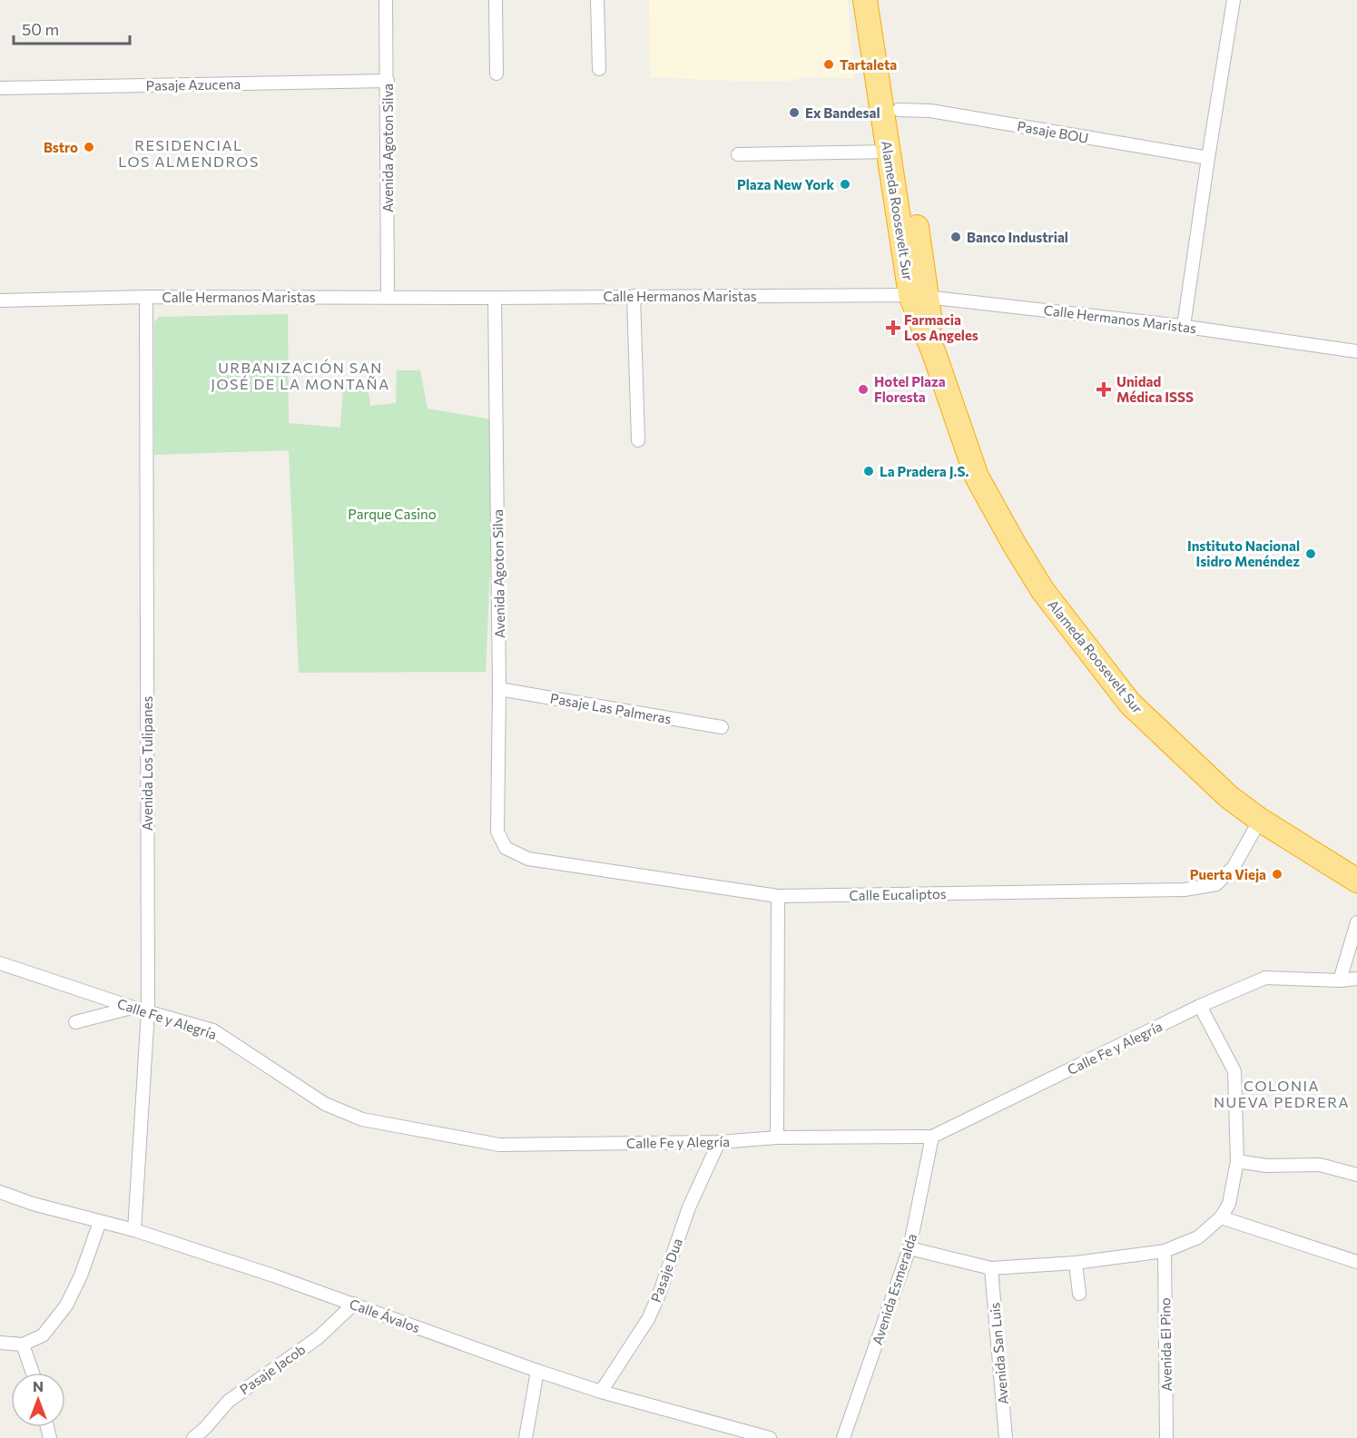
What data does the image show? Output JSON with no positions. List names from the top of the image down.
{
  "streets": {
    "highway": ["Alameda Roosevelt Sur"],
    "street": [
      "Pasaje Azucena",
      "Pasaje BOU",
      "Avenida Agoton Silva",
      "Calle Hermanos Maristas",
      "Pasaje Las Palmeras",
      "Avenida Los Tulipanes",
      "Calle Eucaliptos",
      "Calle Fe y Alegría",
      "Pasaje Dua",
      "Avenida Esmeralda",
      "Calle Ávalos",
      "Avenida El Pino",
      "Avenida San Luis",
      "Pasaje Jacob"
    ]
  },
  "crossings": [
    ["Pasaje Azucena", "Avenida Agoton Silva"],
    ["Pasaje BOU", "Alameda Roosevelt Sur"],
    ["Avenida Agoton Silva", "Calle Hermanos Maristas"],
    ["Avenida Agoton Silva", "Pasaje Las Palmeras"],
    ["Avenida Agoton Silva", "Calle Eucaliptos"],
    ["Alameda Roosevelt Sur", "Calle Hermanos Maristas"],
    ["Alameda Roosevelt Sur", "Calle Eucaliptos"],
    ["Calle Hermanos Maristas", "Avenida Los Tulipanes"],
    ["Avenida Los Tulipanes", "Calle Fe y Alegría"],
    ["Avenida Los Tulipanes", "Calle Ávalos"],
    ["Calle Fe y Alegría", "Pasaje Dua"],
    ["Calle Fe y Alegría", "Avenida Esmeralda"],
    ["Pasaje Dua", "Calle Ávalos"],
    ["Calle Ávalos", "Pasaje Jacob"]
  ],
  "districts": ["RESIDENCIAL LOS ALMENDROS", "URBANIZACIÓN SAN JOSÉ DE LA MONTAÑA", "COLONIA NUEVA PEDRERA"],
  "parks": ["Parque Casino"],
  "places": {
    "other": [
      "Tartaleta",
      "Ex Bandesal",
      "Bstro",
      "Plaza New York",
      "Banco Industrial",
      "Hotel Plaza Floresta",
      "La Pradera J.S.",
      "Instituto Nacional Isidro Menéndez",
      "Puerta Vieja"
    ],
    "health": ["Farmacia Los Angeles", "Unidad Médica ISSS"]
  },
  "scale_bar": "50 m",
  "north": "top"
}
